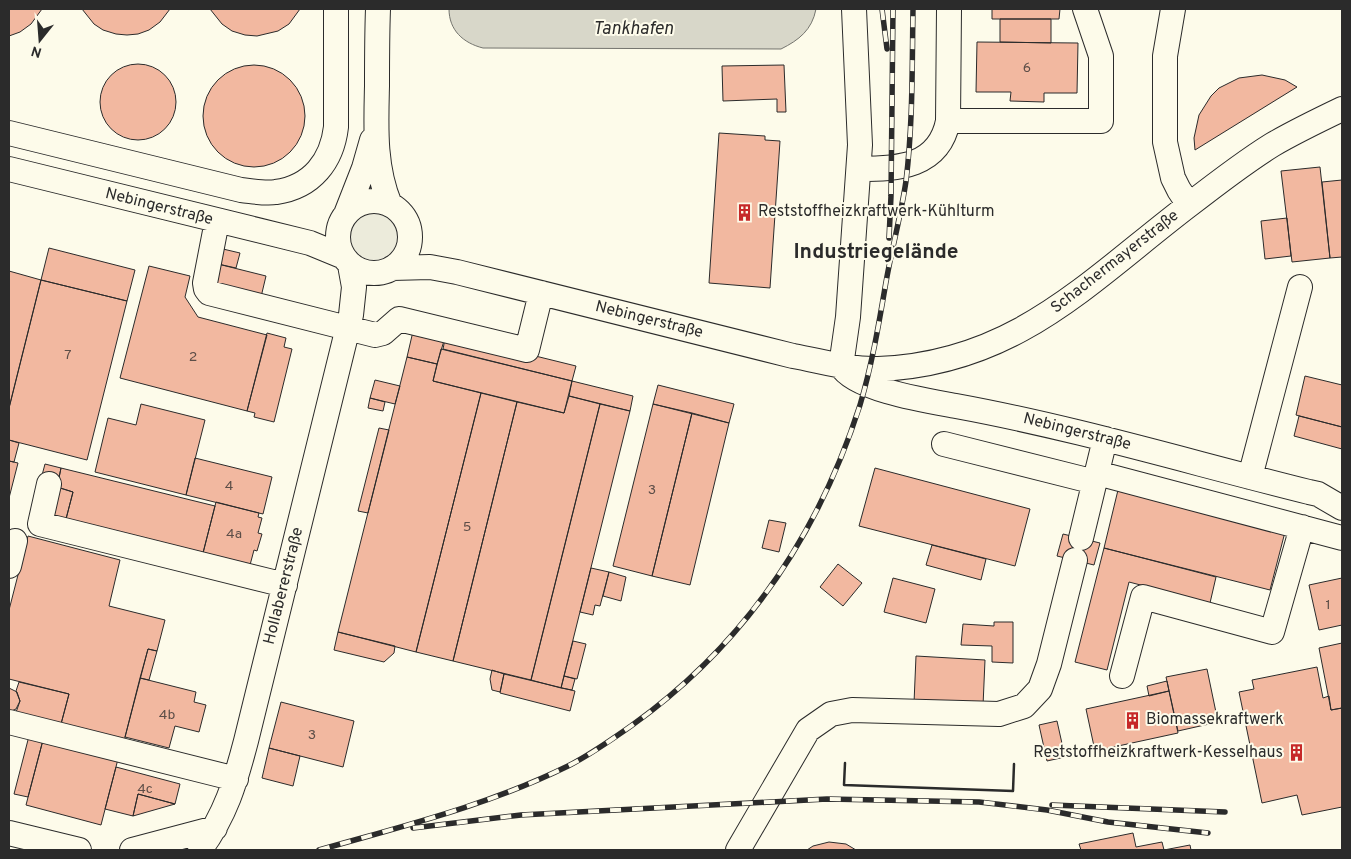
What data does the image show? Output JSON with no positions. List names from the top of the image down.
{
  "streets": {
    "street": ["Nebingerstraße", "Schachermayerstraße", "Hollabererstraße"]
  },
  "crossings": [
    ["Nebingerstraße", "Schachermayerstraße"],
    ["Nebingerstraße", "Hollabererstraße"]
  ],
  "districts": ["Industriegelände"],
  "water": ["Tankhafen"],
  "places": {
    "building": ["Reststoffheizkraftwerk-Kühlturm", "Biomassekraftwerk", "Reststoffheizkraftwerk-Kesselhaus"]
  },
  "house_numbers": [
    "6",
    "7",
    "2",
    "4",
    "3",
    "5",
    "4a",
    "1",
    "4b",
    "3",
    "4c"
  ],
  "north": "bottom"
}
